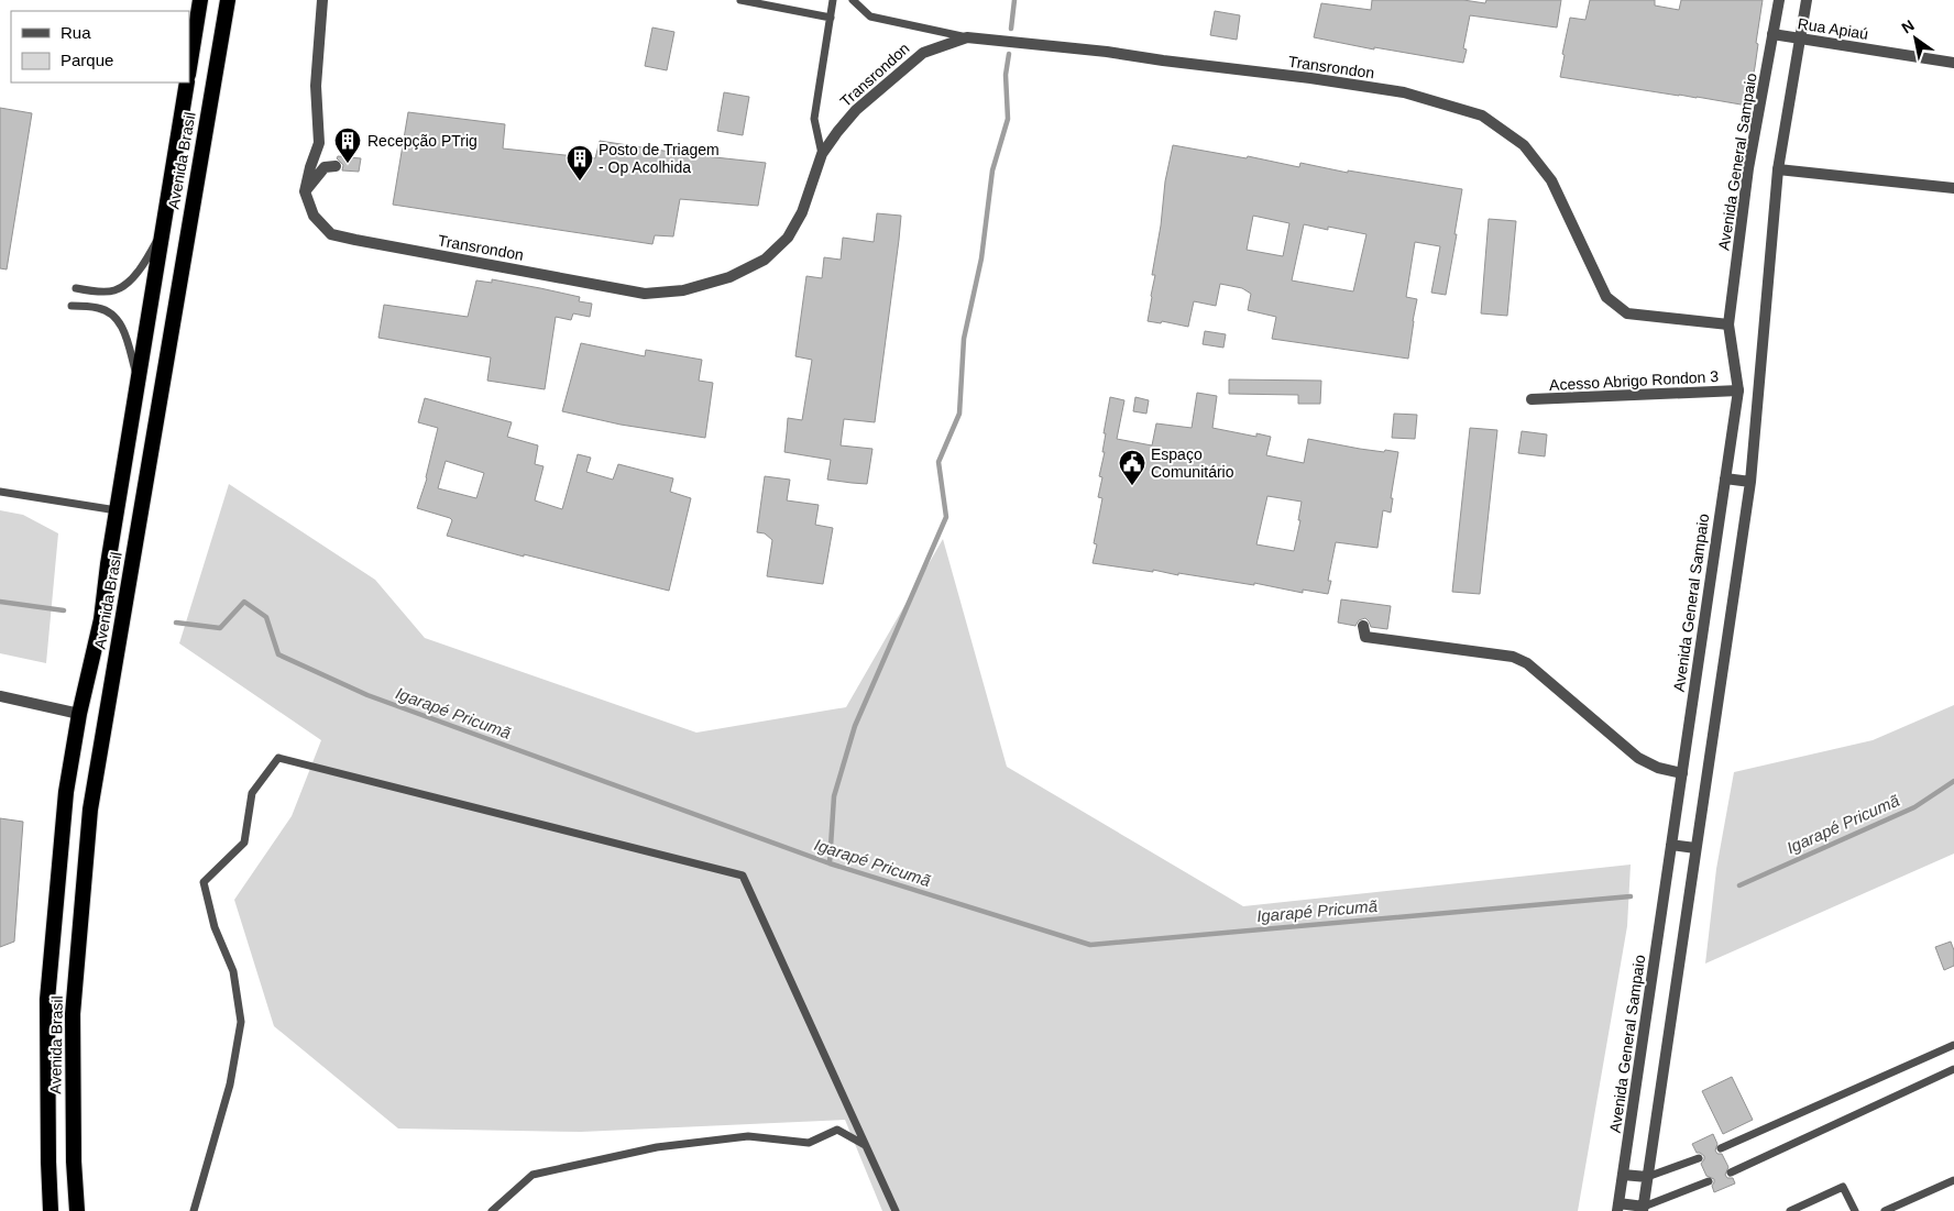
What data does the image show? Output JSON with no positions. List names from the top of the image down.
{
  "streets": {
    "highway": ["Avenida Brasil"],
    "street": [
      "Rua Apiaú",
      "Transrondon",
      "Avenida General Sampaio",
      "Acesso Abrigo Rondon 3"
    ]
  },
  "crossings": [
    ["Rua Apiaú", "Avenida General Sampaio"],
    ["Transrondon", "Avenida General Sampaio"],
    ["Avenida General Sampaio", "Acesso Abrigo Rondon 3"]
  ],
  "water": ["Igarapé Pricumã"],
  "places": {
    "building": ["Recepção PTrig", "Posto de Triagem - Op Acolhida"],
    "public building": ["Espaço Comunitário"]
  },
  "legend": ["Rua", "Parque"],
  "north": "top left"
}
